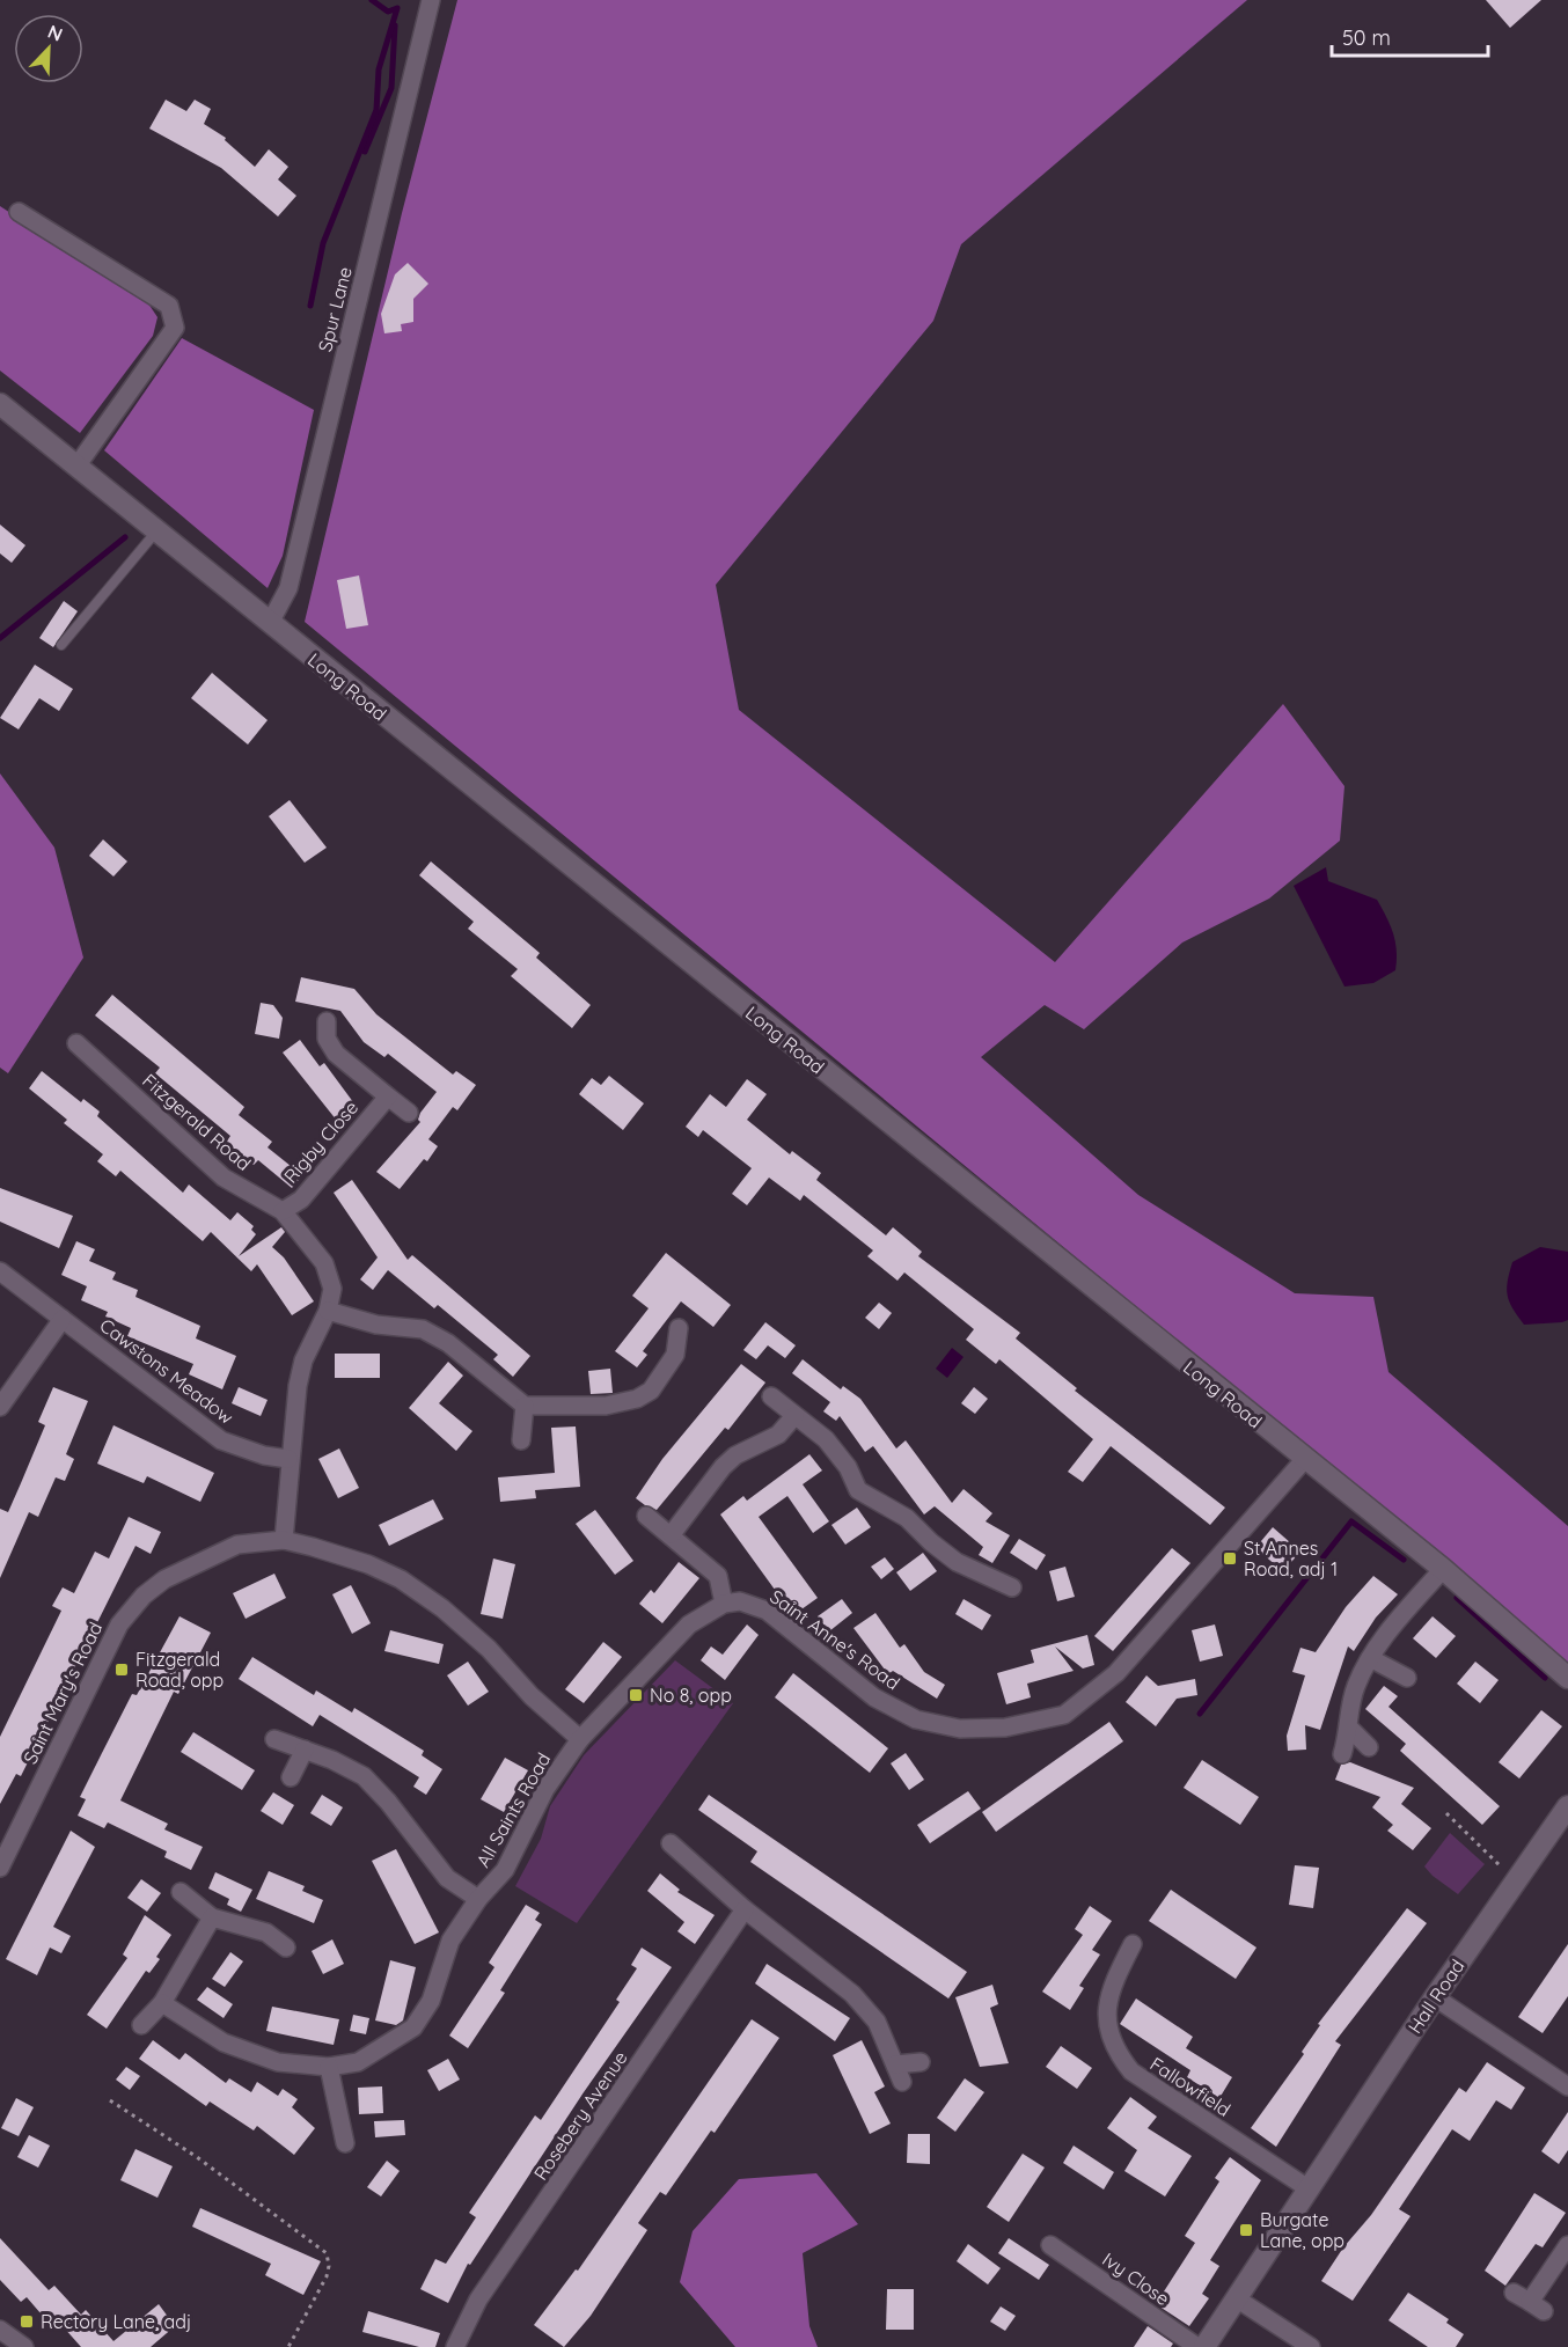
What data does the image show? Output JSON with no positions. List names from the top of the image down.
{
  "streets": {
    "street": [
      "Spur Lane",
      "Long Road",
      "Fitzgerald Road",
      "Rigby Close",
      "Cawstons Meadow",
      "Saint Anne's Road",
      "Saint Mary's Road",
      "All Saints Road",
      "Hall Road",
      "Fallowfield",
      "Rosebery Avenue",
      "Ivy Close"
    ]
  },
  "crossings": [
    ["Spur Lane", "Long Road"],
    ["Long Road", "Saint Anne's Road"],
    ["Fitzgerald Road", "Rigby Close"],
    ["Fitzgerald Road", "Cawstons Meadow"],
    ["Fitzgerald Road", "Saint Mary's Road"],
    ["Saint Anne's Road", "All Saints Road"],
    ["Saint Mary's Road", "All Saints Road"],
    ["Hall Road", "Fallowfield"]
  ],
  "places": {
    "transit": [
      "St Annes Road, adj 1",
      "Fitzgerald Road, opp",
      "No 8, opp",
      "Burgate Lane, opp",
      "Rectory Lane, adj"
    ]
  },
  "scale_bar": "50 m",
  "north": "top right"
}
